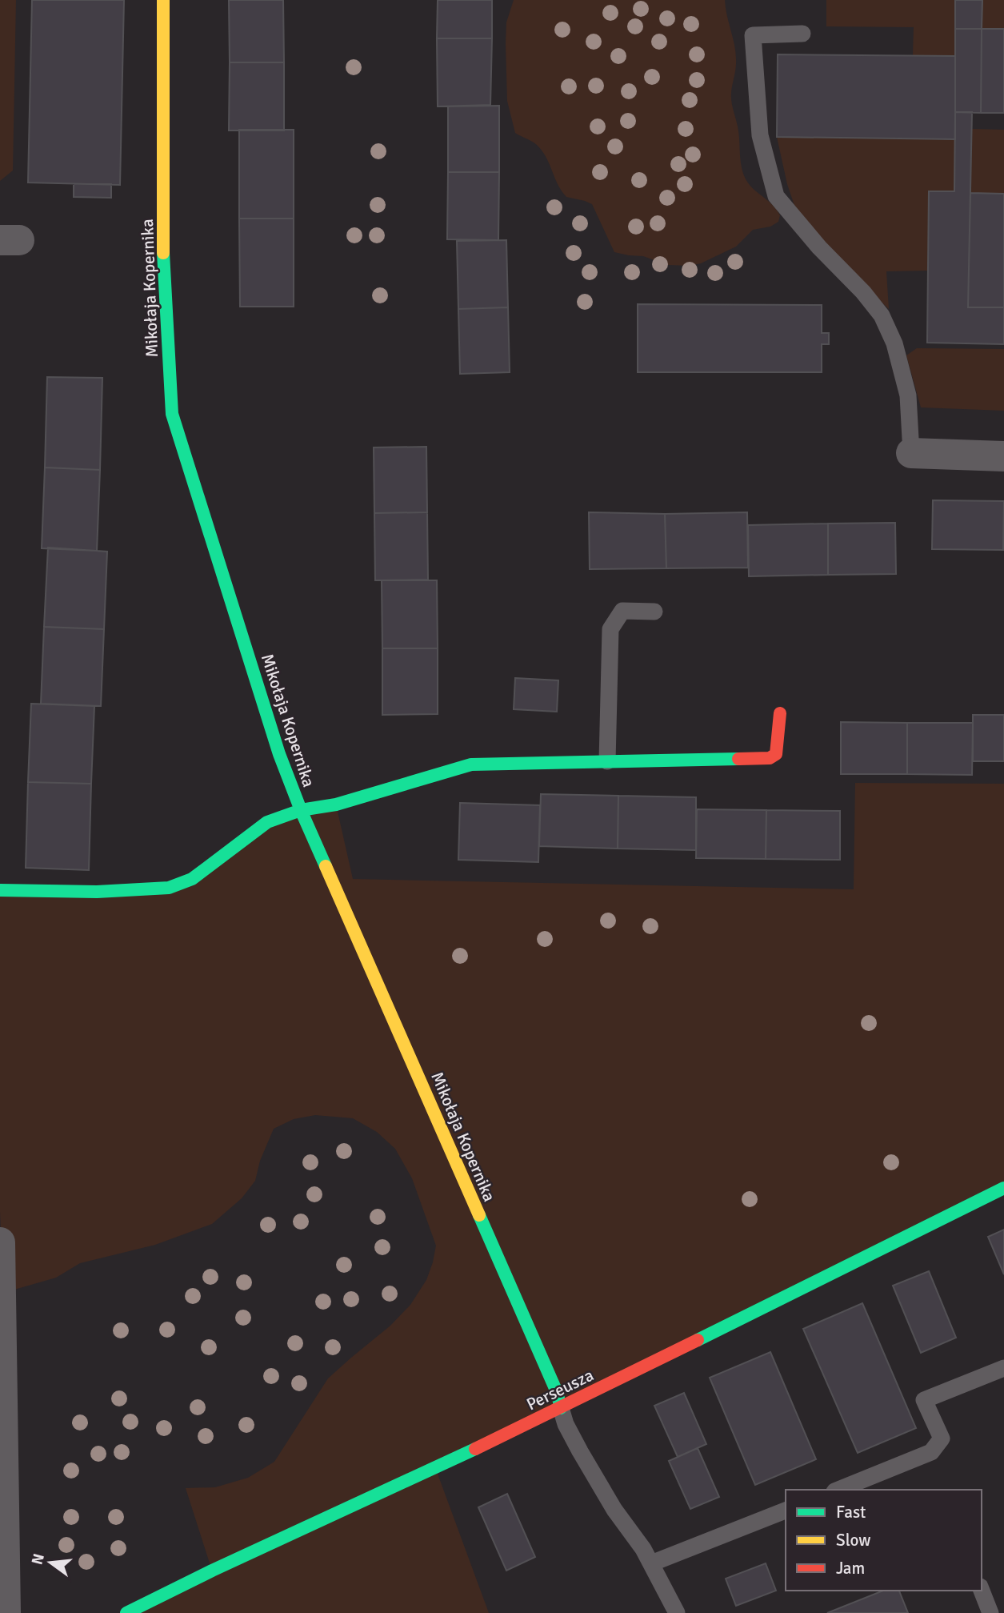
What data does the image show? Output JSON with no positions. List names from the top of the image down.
{
  "streets": {
    "street": ["Mikołaja Kopernika", "Perseusza"]
  },
  "crossings": [
    ["Mikołaja Kopernika", "Perseusza"]
  ],
  "legend": ["Fast", "Slow", "Jam"],
  "north": "left"
}
